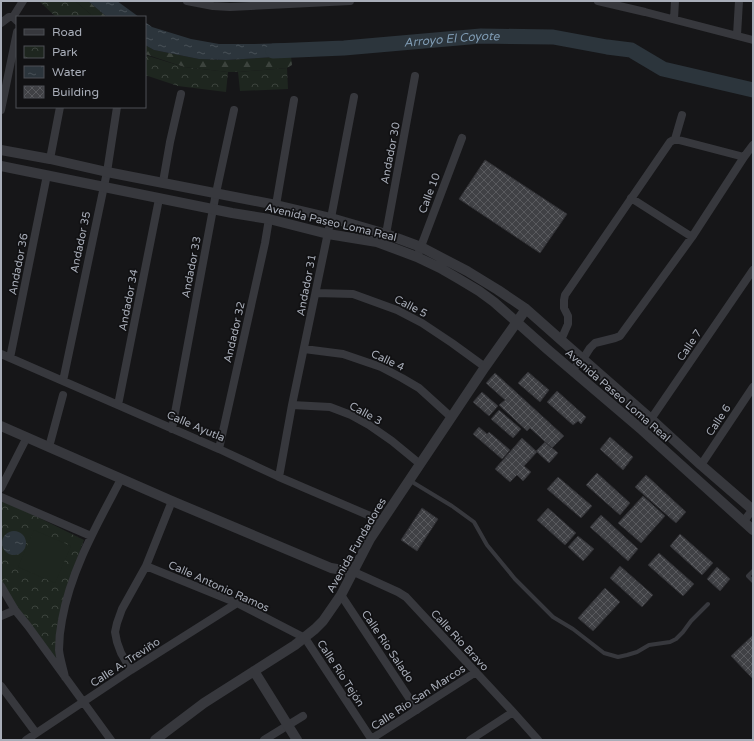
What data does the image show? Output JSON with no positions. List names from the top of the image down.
{
  "streets": {
    "street": [
      "Andador 30",
      "Calle 10",
      "Avenida Paseo Loma Real",
      "Andador 35",
      "Andador 36",
      "Andador 33",
      "Andador 31",
      "Andador 34",
      "Calle 5",
      "Andador 32",
      "Calle 7",
      "Calle 4",
      "Calle 3",
      "Calle 6",
      "Calle Ayutla",
      "Avenida Fundadores",
      "Calle Antonio Ramos",
      "Calle Río Bravo",
      "Calle Río Salado",
      "Calle A. Treviño",
      "Calle Río Tejón",
      "Calle Río San Marcos"
    ]
  },
  "crossings": [
    ["Andador 30", "Avenida Paseo Loma Real"],
    ["Calle 10", "Avenida Paseo Loma Real"],
    ["Avenida Paseo Loma Real", "Andador 35"],
    ["Avenida Paseo Loma Real", "Andador 36"],
    ["Avenida Paseo Loma Real", "Andador 33"],
    ["Avenida Paseo Loma Real", "Andador 31"],
    ["Avenida Paseo Loma Real", "Andador 34"],
    ["Avenida Paseo Loma Real", "Andador 32"],
    ["Avenida Paseo Loma Real", "Calle 7"],
    ["Avenida Paseo Loma Real", "Calle 6"],
    ["Avenida Paseo Loma Real", "Avenida Fundadores"],
    ["Andador 35", "Calle Ayutla"],
    ["Andador 36", "Calle Ayutla"],
    ["Andador 33", "Calle Ayutla"],
    ["Andador 31", "Calle 5"],
    ["Andador 31", "Calle 4"],
    ["Andador 31", "Calle 3"],
    ["Andador 31", "Calle Ayutla"],
    ["Andador 34", "Calle Ayutla"],
    ["Calle 5", "Avenida Fundadores"],
    ["Andador 32", "Calle Ayutla"],
    ["Calle 4", "Avenida Fundadores"],
    ["Calle 3", "Avenida Fundadores"],
    ["Calle Ayutla", "Avenida Fundadores"],
    ["Avenida Fundadores", "Calle Antonio Ramos"],
    ["Avenida Fundadores", "Calle Río Bravo"],
    ["Avenida Fundadores", "Calle Río Salado"],
    ["Avenida Fundadores", "Calle Río Tejón"],
    ["Calle Antonio Ramos", "Calle A. Treviño"],
    ["Calle Antonio Ramos", "Calle Río Tejón"],
    ["Calle Río Bravo", "Calle Río San Marcos"],
    ["Calle Río Salado", "Calle Río San Marcos"],
    ["Calle Río Tejón", "Calle Río San Marcos"]
  ],
  "water": ["Arroyo El Coyote"],
  "legend": [
    "Road",
    "Park",
    "Water",
    "Building"
  ]
}
